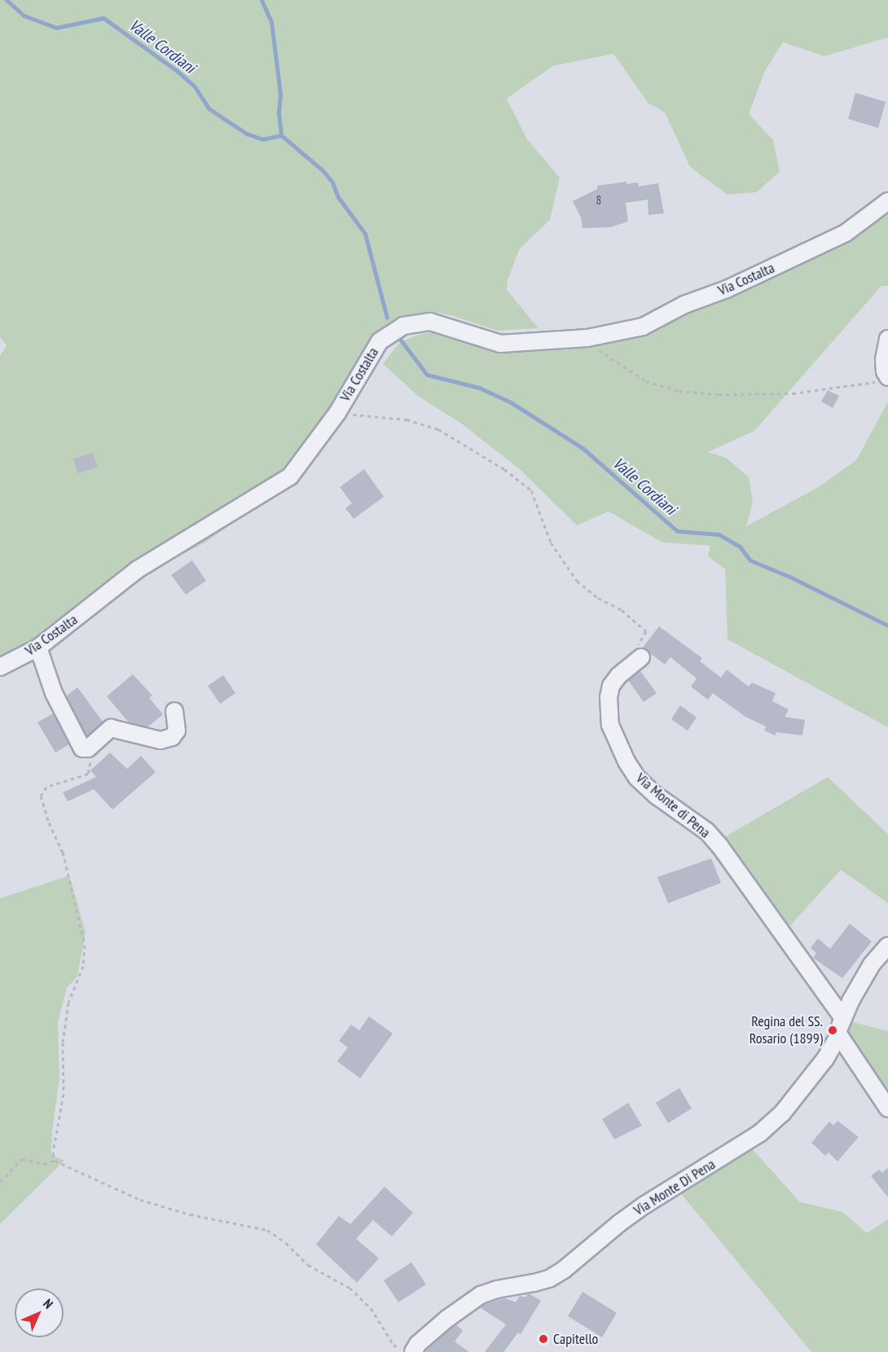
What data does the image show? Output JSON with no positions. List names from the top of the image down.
{
  "streets": {
    "street": ["Via Costalta", "Via Monte di Pena", "Via Monte Di Pena"]
  },
  "water": ["Valle Cordiani"],
  "places": ["Regina del SS. Rosario (1899)", "Capitello"],
  "house_numbers": ["8"],
  "north": "top right"
}
